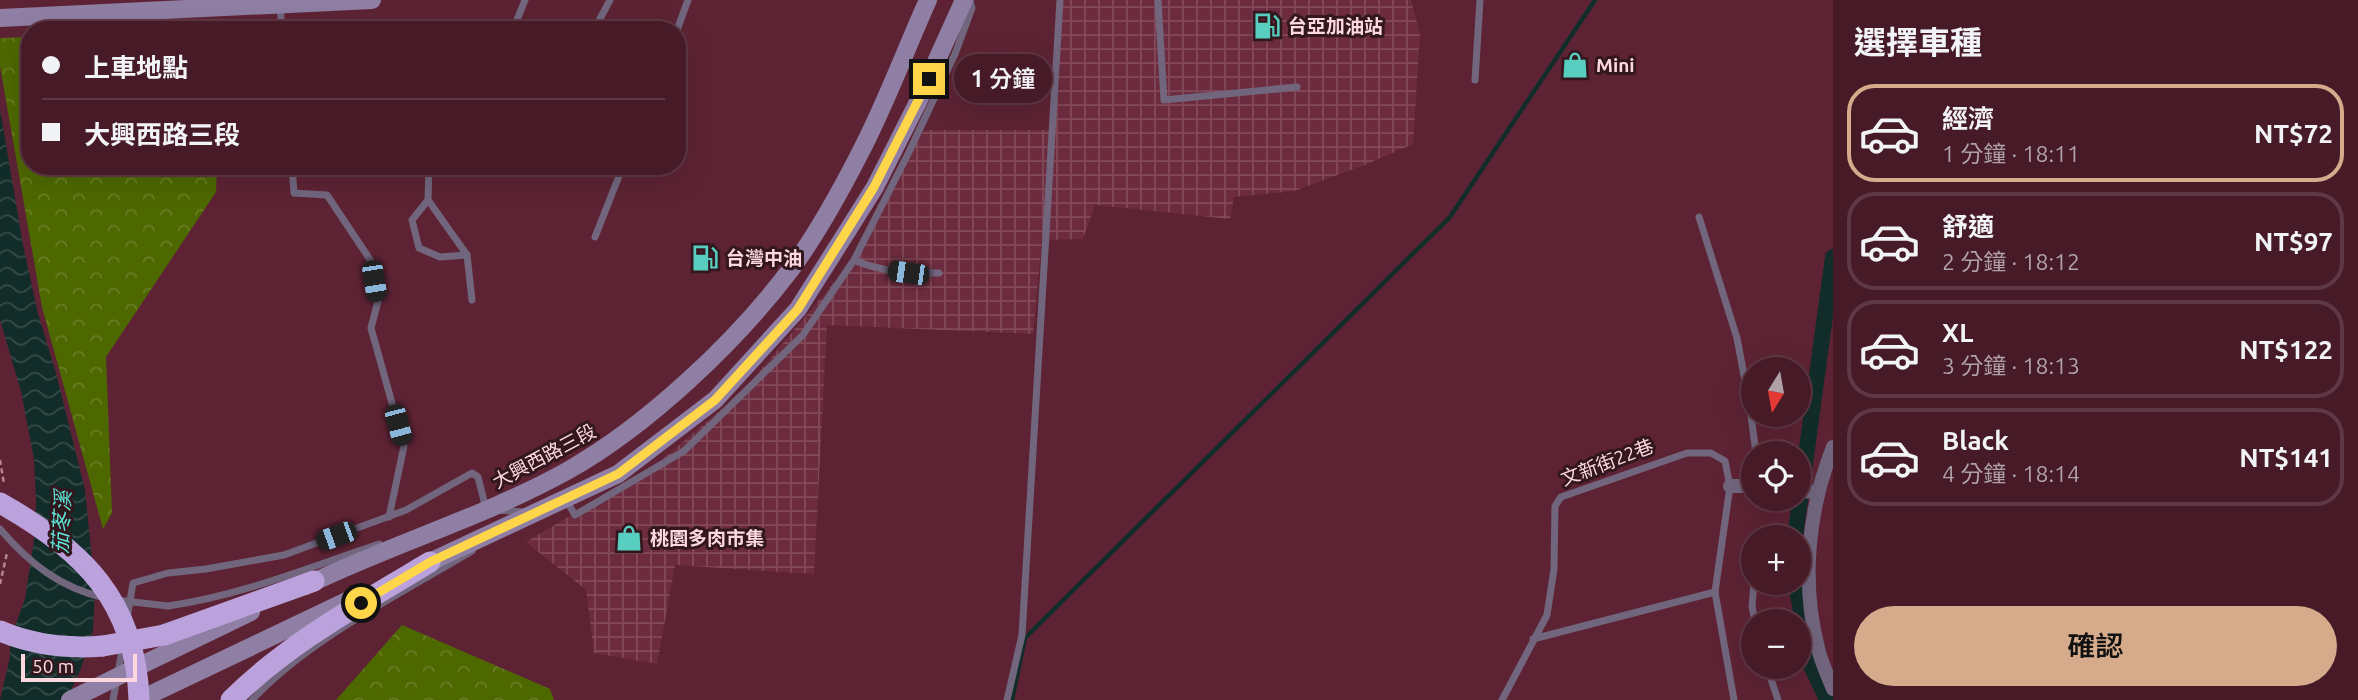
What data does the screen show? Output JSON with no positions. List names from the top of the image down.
{
  "streets": {
    "street": ["大興西路三段"],
    "lane": ["文新街22巷"]
  },
  "water": ["茄苳溪"],
  "places": {
    "fuel station": ["台亞加油站", "台灣中油"],
    "shop": ["Mini", "桃園多肉市集"]
  },
  "scale_bar": "50 m",
  "north": "bottom",
  "page": {
    "heading": "選擇車種",
    "banner": ["上車地點", "大興西路三段"],
    "bubble": "1 分鐘",
    "list": [
      {
        "name": "經濟",
        "note": "1 分鐘 · 18:11",
        "value": "NT$72"
      },
      {
        "name": "舒適",
        "note": "2 分鐘 · 18:12",
        "value": "NT$97"
      },
      {
        "name": "XL",
        "note": "3 分鐘 · 18:13",
        "value": "NT$122"
      },
      {
        "name": "Black",
        "note": "4 分鐘 · 18:14",
        "value": "NT$141"
      }
    ],
    "map_buttons": ["+", "−"],
    "buttons": "確認",
    "scale": "50 m"
  }
}
